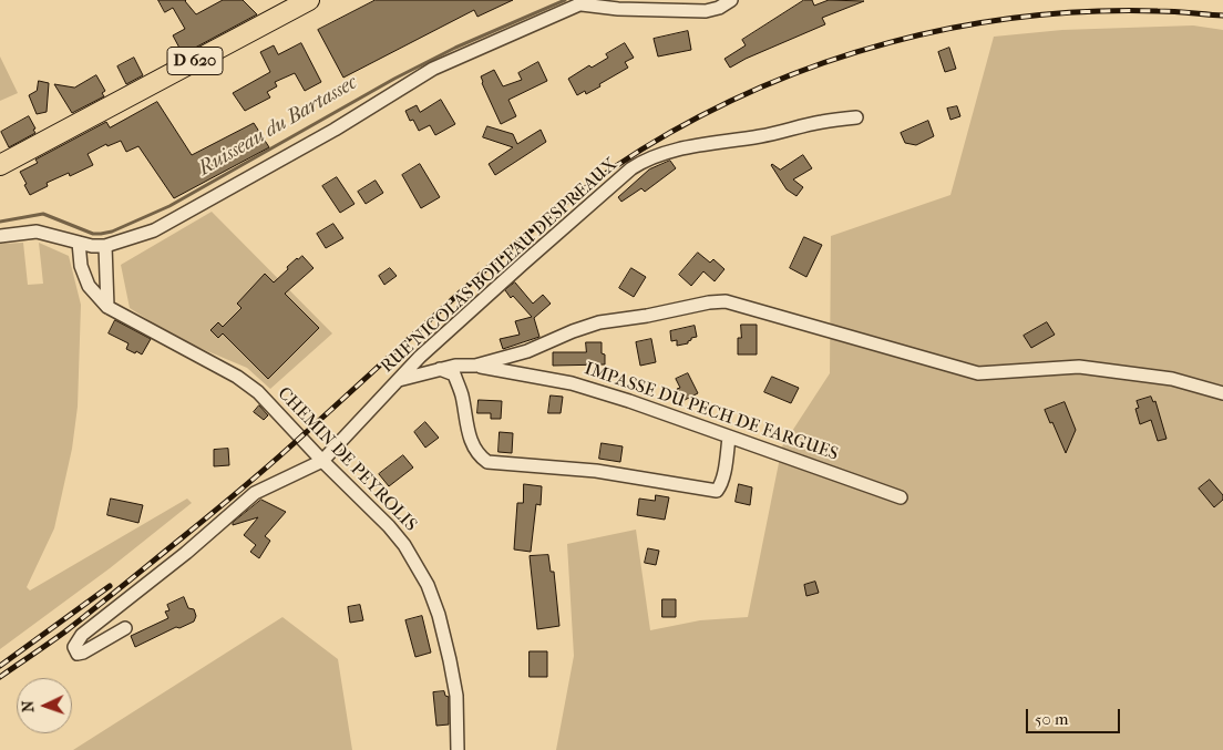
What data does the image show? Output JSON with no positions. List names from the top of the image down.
{
  "streets": {
    "main road": ["D 620"],
    "street": ["RUE NICOLAS BOILEAU DESPREAUX", "IMPASSE DU PECH DE FARGUES", "CHEMIN DE PEYROLIS"]
  },
  "crossings": [
    ["RUE NICOLAS BOILEAU DESPREAUX", "CHEMIN DE PEYROLIS"]
  ],
  "water": ["Ruisseau du Bartassec"],
  "scale_bar": "50 m",
  "north": "left"
}
